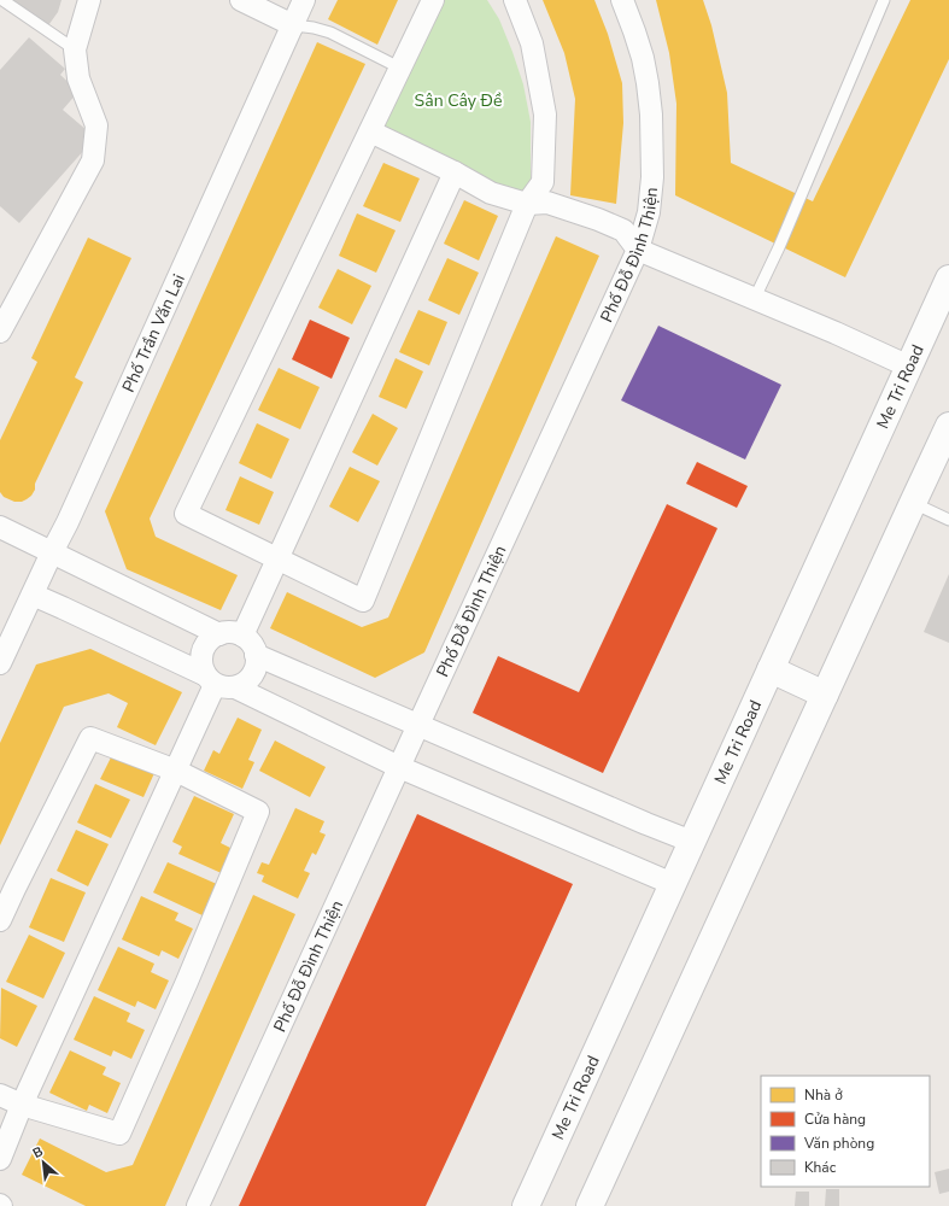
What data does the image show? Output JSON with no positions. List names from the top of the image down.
{
  "streets": {
    "main road": ["Me Tri Road"],
    "street": ["Phố Đỗ Đình Thiện", "Phố Trần Văn Lai"]
  },
  "parks": ["Sân Cây Đề"],
  "legend": [
    "Nhà ở",
    "Cửa hàng",
    "Văn phòng",
    "Khác"
  ],
  "north": "top left"
}
